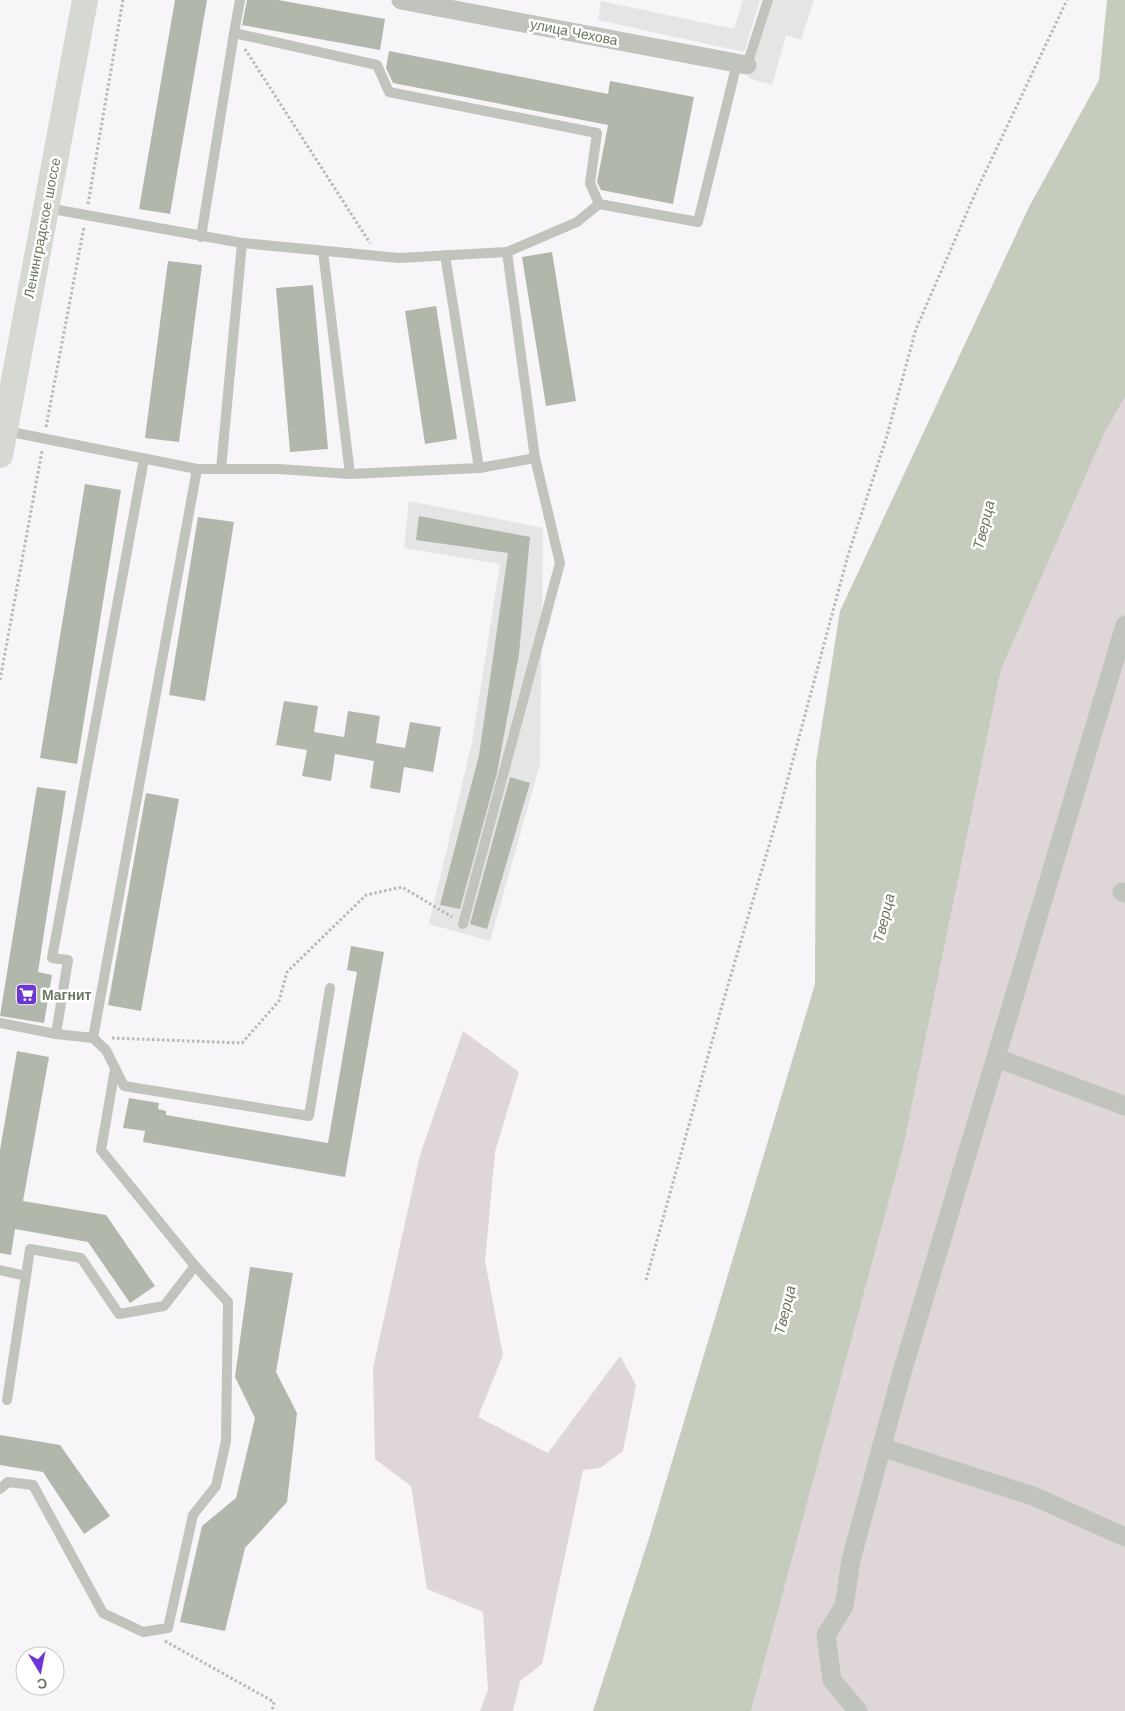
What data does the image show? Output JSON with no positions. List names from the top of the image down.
{
  "streets": {
    "main road": ["Ленинградское шоссе"],
    "street": ["улица Чехова"]
  },
  "water": ["Тверца"],
  "places": {
    "supermarket": ["Магнит"]
  },
  "north": "bottom"
}
